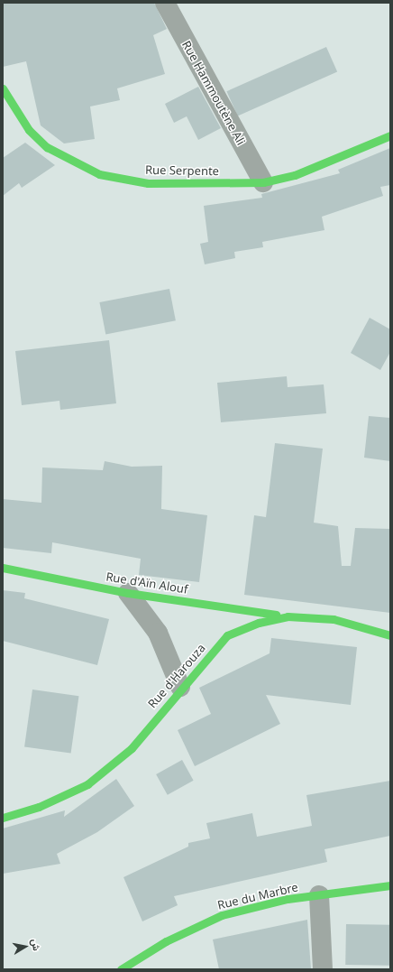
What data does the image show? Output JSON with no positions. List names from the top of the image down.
{
  "streets": {
    "street": [
      "Rue Hammoutène Ali",
      "Rue Serpente",
      "Rue d'Aïn Alouf",
      "Rue d'Harouza",
      "Rue du Marbre"
    ]
  },
  "crossings": [
    ["Rue Hammoutène Ali", "Rue Serpente"],
    ["Rue d'Aïn Alouf", "Rue d'Harouza"]
  ],
  "north": "right"
}
